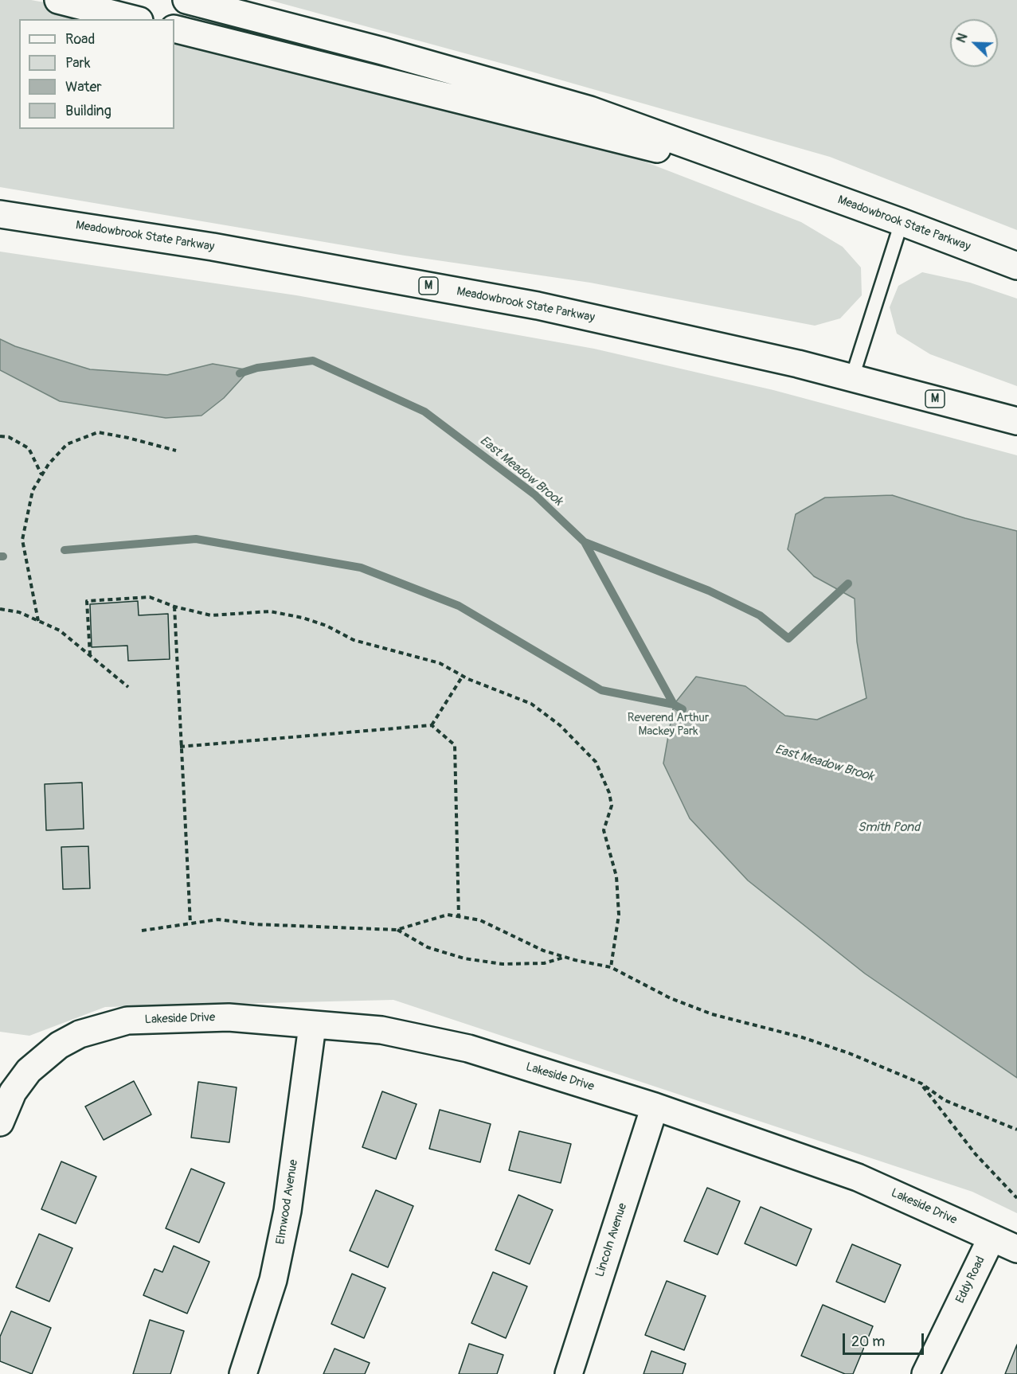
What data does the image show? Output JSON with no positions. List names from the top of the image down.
{
  "streets": {
    "main road": [
      "Meadowbrook State Parkway",
      "M",
      "Lakeside Drive",
      "Elmwood Avenue",
      "Lincoln Avenue",
      "Eddy Road"
    ]
  },
  "crossings": [
    ["Lakeside Drive", "Elmwood Avenue"],
    ["Lakeside Drive", "Lincoln Avenue"],
    ["Lakeside Drive", "Eddy Road"]
  ],
  "water": ["East Meadow Brook", "Smith Pond"],
  "parks": ["Reverend Arthur Mackey Park"],
  "legend": [
    "Road",
    "Park",
    "Water",
    "Building"
  ],
  "scale_bar": "20 m",
  "north": "top left"
}
